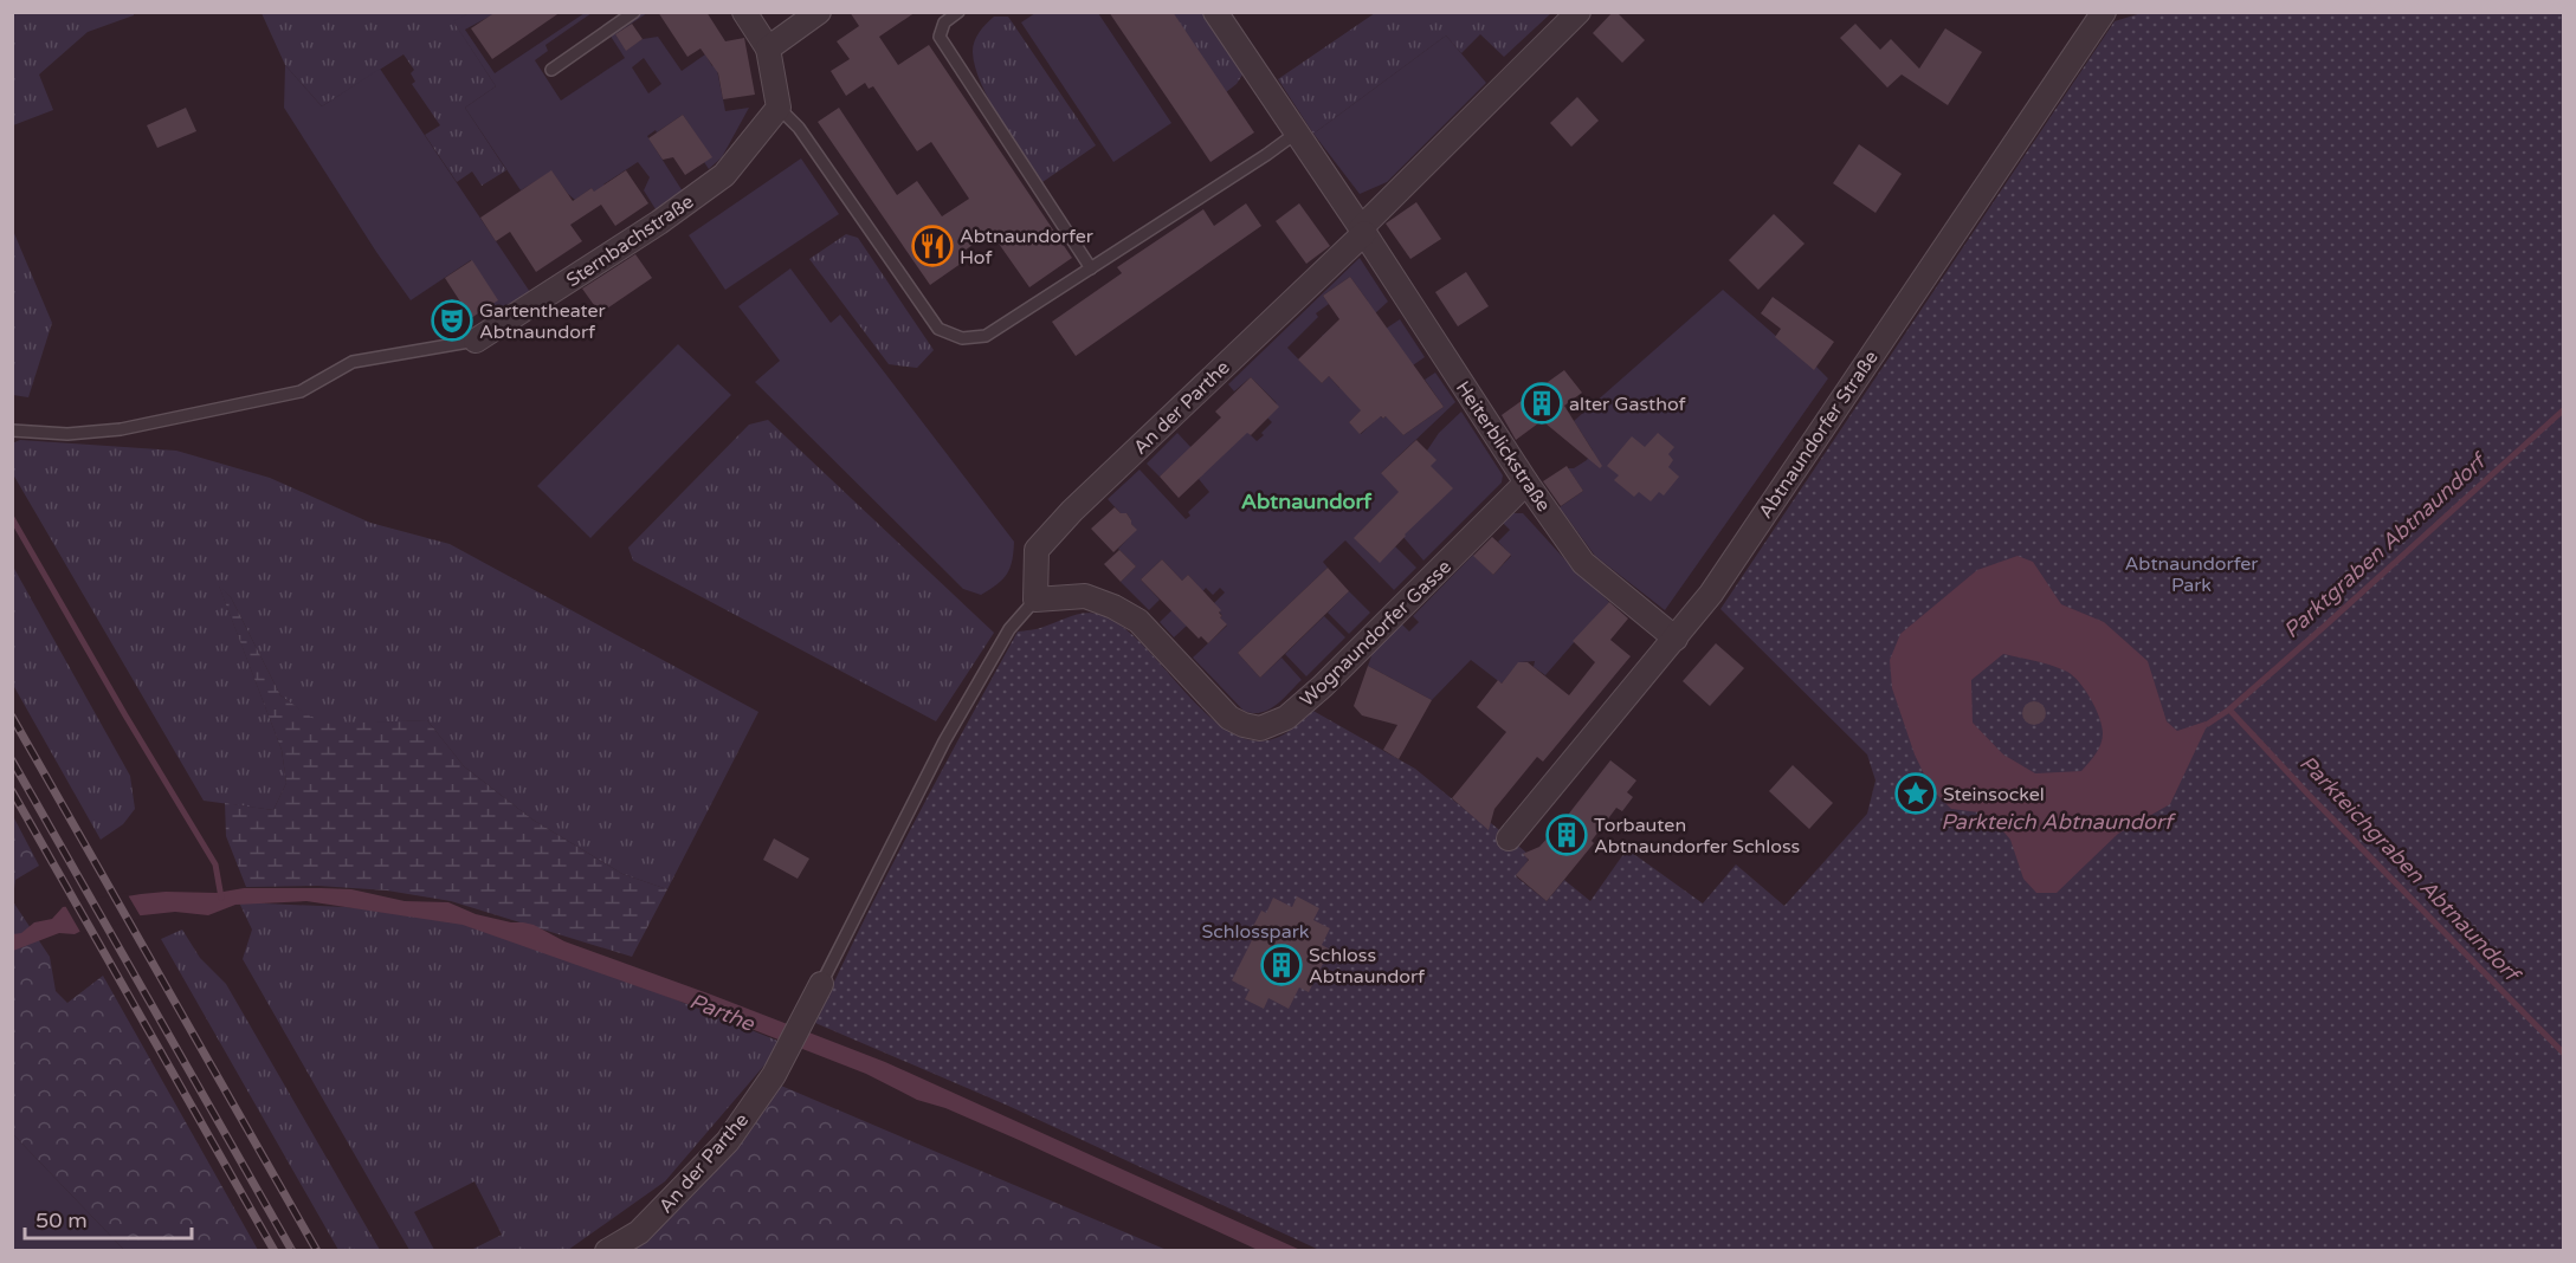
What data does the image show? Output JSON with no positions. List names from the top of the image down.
{
  "streets": {
    "street": [
      "Sternbachstraße",
      "An der Parthe",
      "Abtnaundorfer Straße",
      "Heiterblickstraße",
      "Wognaundorfer Gasse"
    ]
  },
  "crossings": [
    ["An der Parthe", "Heiterblickstraße"],
    ["An der Parthe", "Wognaundorfer Gasse"],
    ["Abtnaundorfer Straße", "Heiterblickstraße"],
    ["Heiterblickstraße", "Wognaundorfer Gasse"]
  ],
  "districts": ["Abtnaundorf"],
  "water": [
    "Parktgraben Abtnaundorf",
    "Parkteich Abtnaundorf",
    "Parkteichgraben Abtnaundorf",
    "Parthe"
  ],
  "parks": ["Abtnaundorfer Park", "Schlosspark"],
  "places": {
    "restaurant": ["Abtnaundorfer Hof"],
    "theatre": ["Gartentheater Abtnaundorf"],
    "building": ["alter Gasthof", "Torbauten Abtnaundorfer Schloss", "Schloss Abtnaundorf"],
    "place": ["Steinsockel"]
  },
  "scale_bar": "50 m"
}
